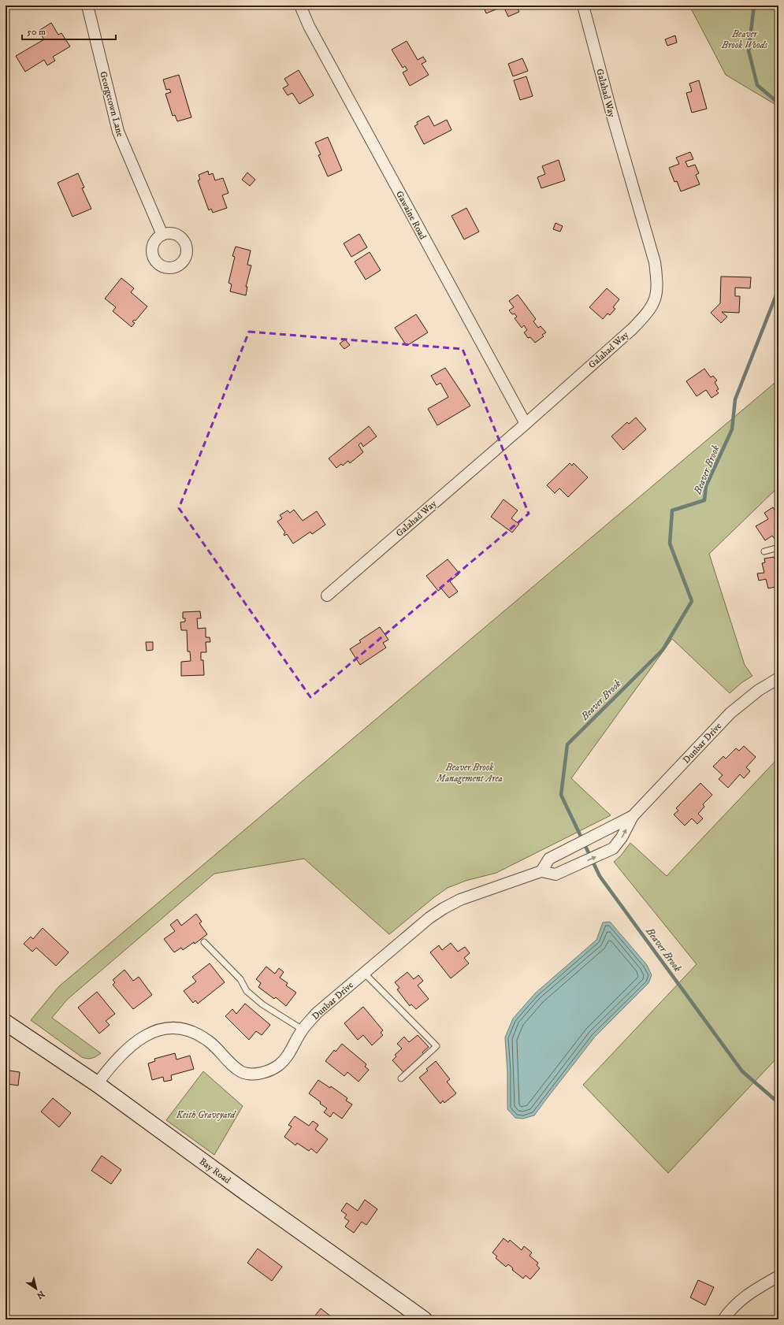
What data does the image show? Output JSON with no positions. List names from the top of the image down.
{
  "streets": {
    "main road": ["Bay Road"],
    "street": [
      "Galahad Way",
      "Georgetown Lane",
      "Gawaine Road",
      "Dunbar Drive"
    ]
  },
  "crossings": [
    ["Galahad Way", "Gawaine Road"],
    ["Dunbar Drive", "Bay Road"]
  ],
  "water": ["Beaver Brook"],
  "parks": ["Beaver Brook Woods", "Beaver Brook Management Area", "Keith Graveyard"],
  "scale_bar": "50 m",
  "north": "bottom right"
}
